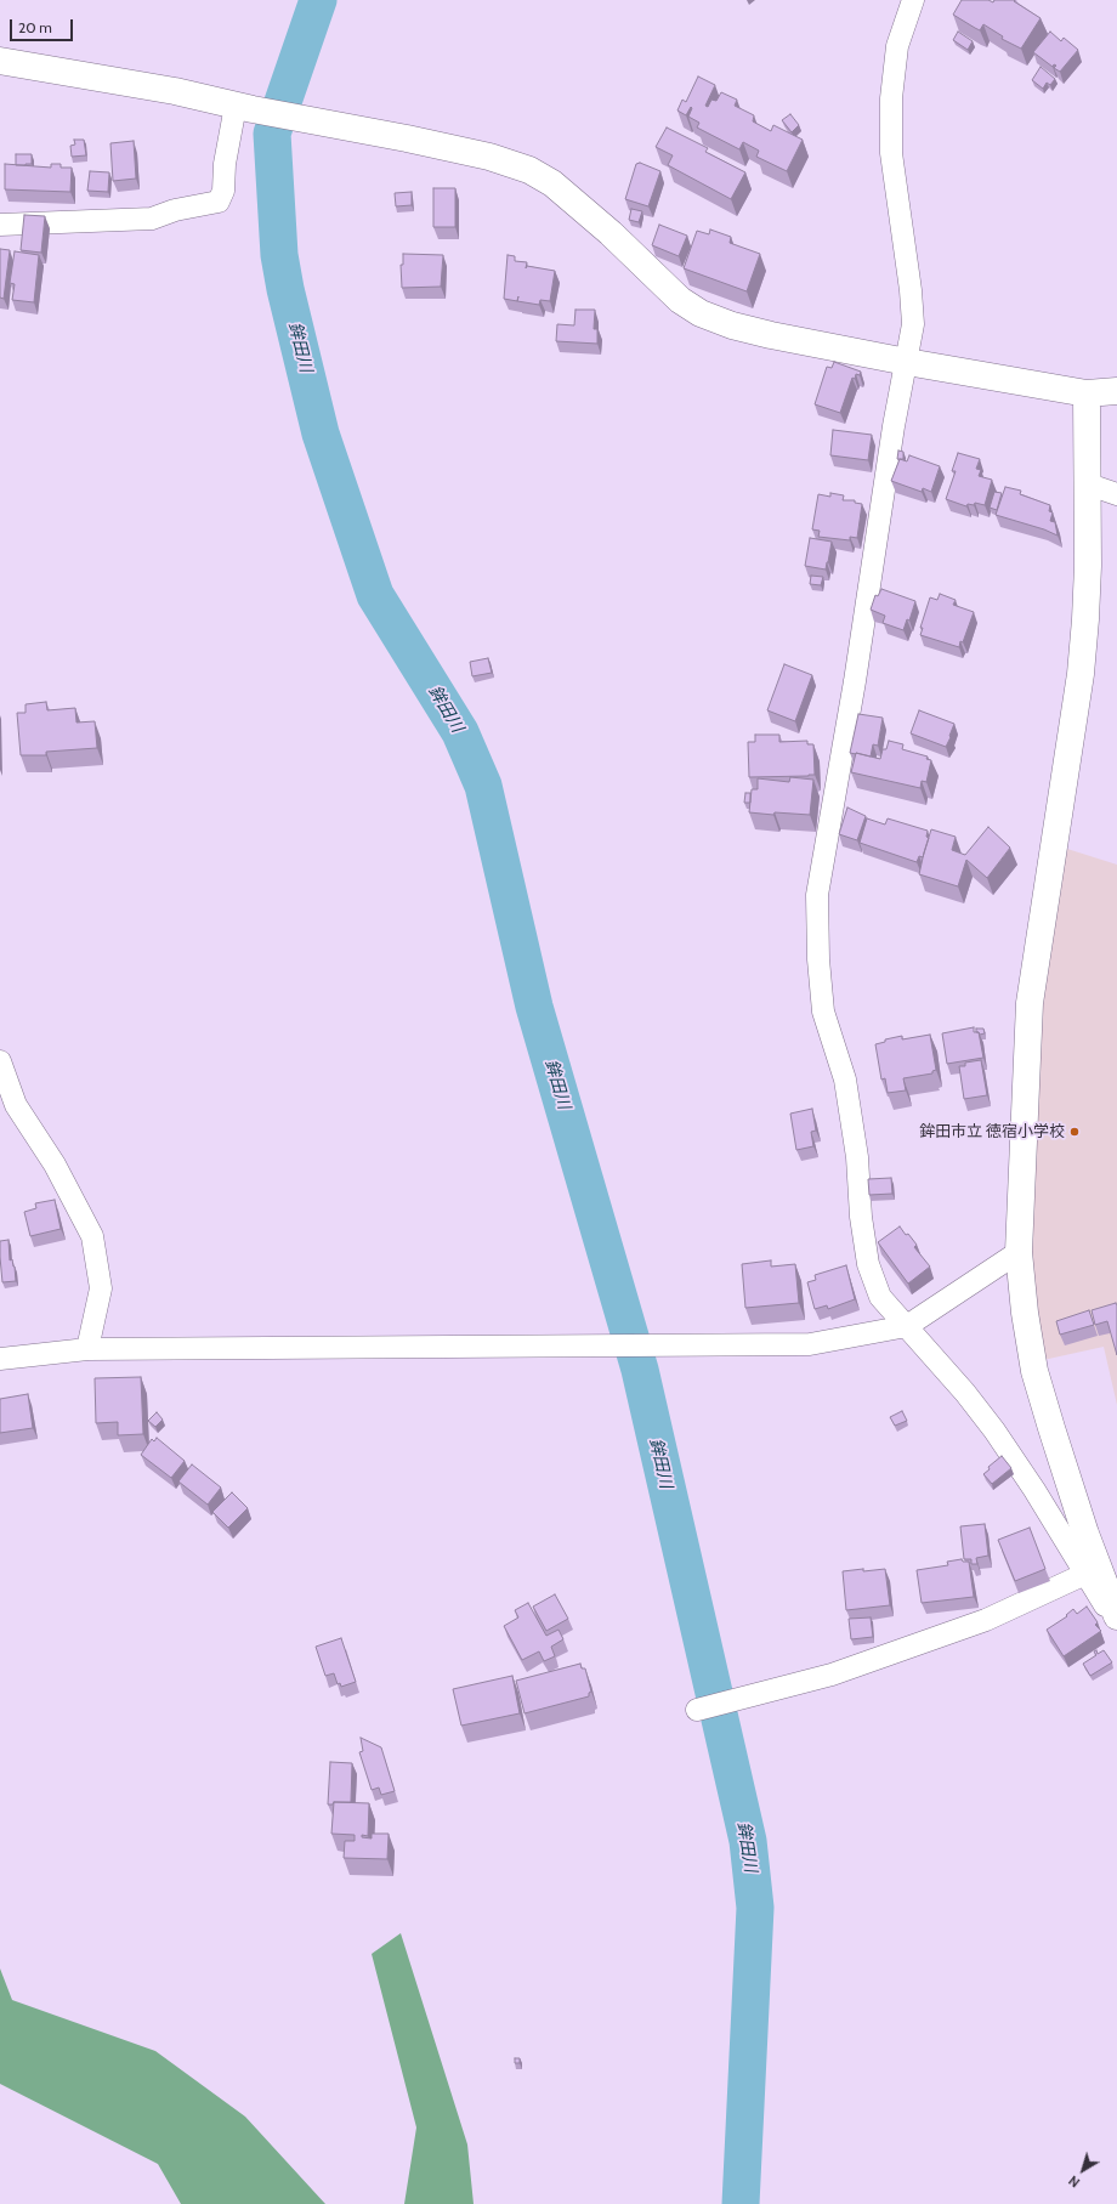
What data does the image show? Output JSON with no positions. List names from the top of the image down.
{
  "water": ["鉾田川"],
  "places": ["鉾田市立 徳宿小学校"],
  "scale_bar": "20 m",
  "north": "bottom left"
}
